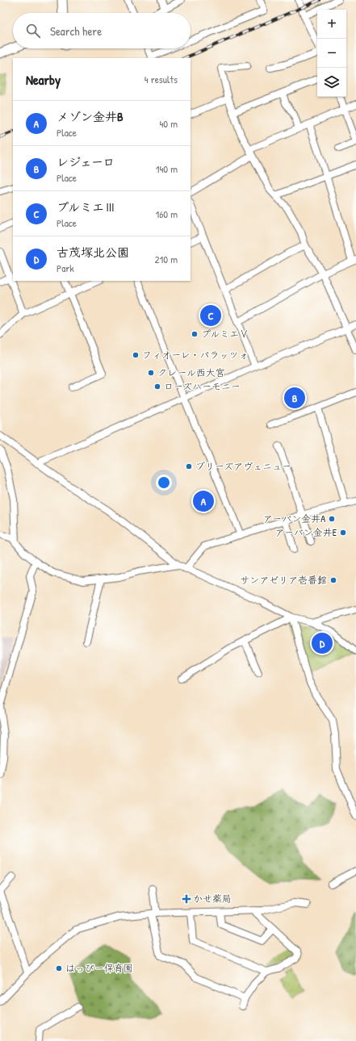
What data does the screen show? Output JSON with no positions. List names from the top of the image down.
{
  "places": {
    "other": [
      "プルミエⅤ",
      "フィオーレ・パラッツォ",
      "クレール西大宮",
      "ローズハーモニー",
      "ブリーズアヴェニュー",
      "アーバン金井A",
      "アーバン金井E",
      "サンアゼリア壱番館",
      "はっぴー保育園"
    ],
    "health": ["かせ薬局"]
  },
  "page": {
    "map_buttons": ["+", "−"],
    "search": "Search here",
    "heading": ["Nearby", "4 results"],
    "list": [
      {
        "mark": "A",
        "name": "メゾン金井B",
        "note": "Place",
        "value": "40 m"
      },
      {
        "mark": "B",
        "name": "レジェーロ",
        "note": "Place",
        "value": "140 m"
      },
      {
        "mark": "C",
        "name": "プルミエⅢ",
        "note": "Place",
        "value": "160 m"
      },
      {
        "mark": "D",
        "name": "古茂塚北公園",
        "note": "Park",
        "value": "210 m"
      }
    ],
    "pins": [
      "C",
      "B",
      "A",
      "D"
    ]
  }
}
